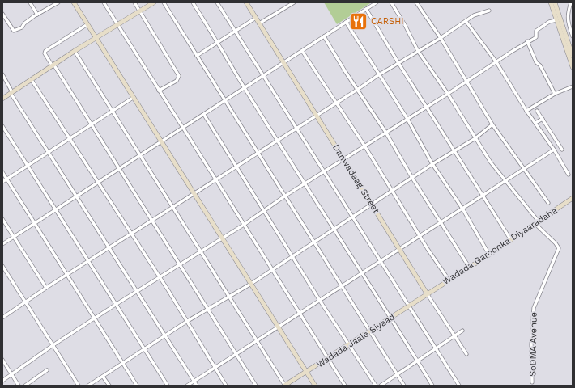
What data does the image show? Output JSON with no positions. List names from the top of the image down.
{
  "streets": {
    "street": [
      "Danwadaag Street",
      "Wadada Garoonka Diyaaradaha",
      "Wadada Jaale Siyaad",
      "SoDMA Avenue"
    ]
  },
  "crossings": [
    ["Danwadaag Street", "Wadada Garoonka Diyaaradaha"],
    ["Danwadaag Street", "Wadada Jaale Siyaad"],
    ["Wadada Garoonka Diyaaradaha", "Wadada Jaale Siyaad"],
    ["Wadada Garoonka Diyaaradaha", "SoDMA Avenue"]
  ],
  "places": {
    "restaurant": ["CARSHI"]
  }
}
